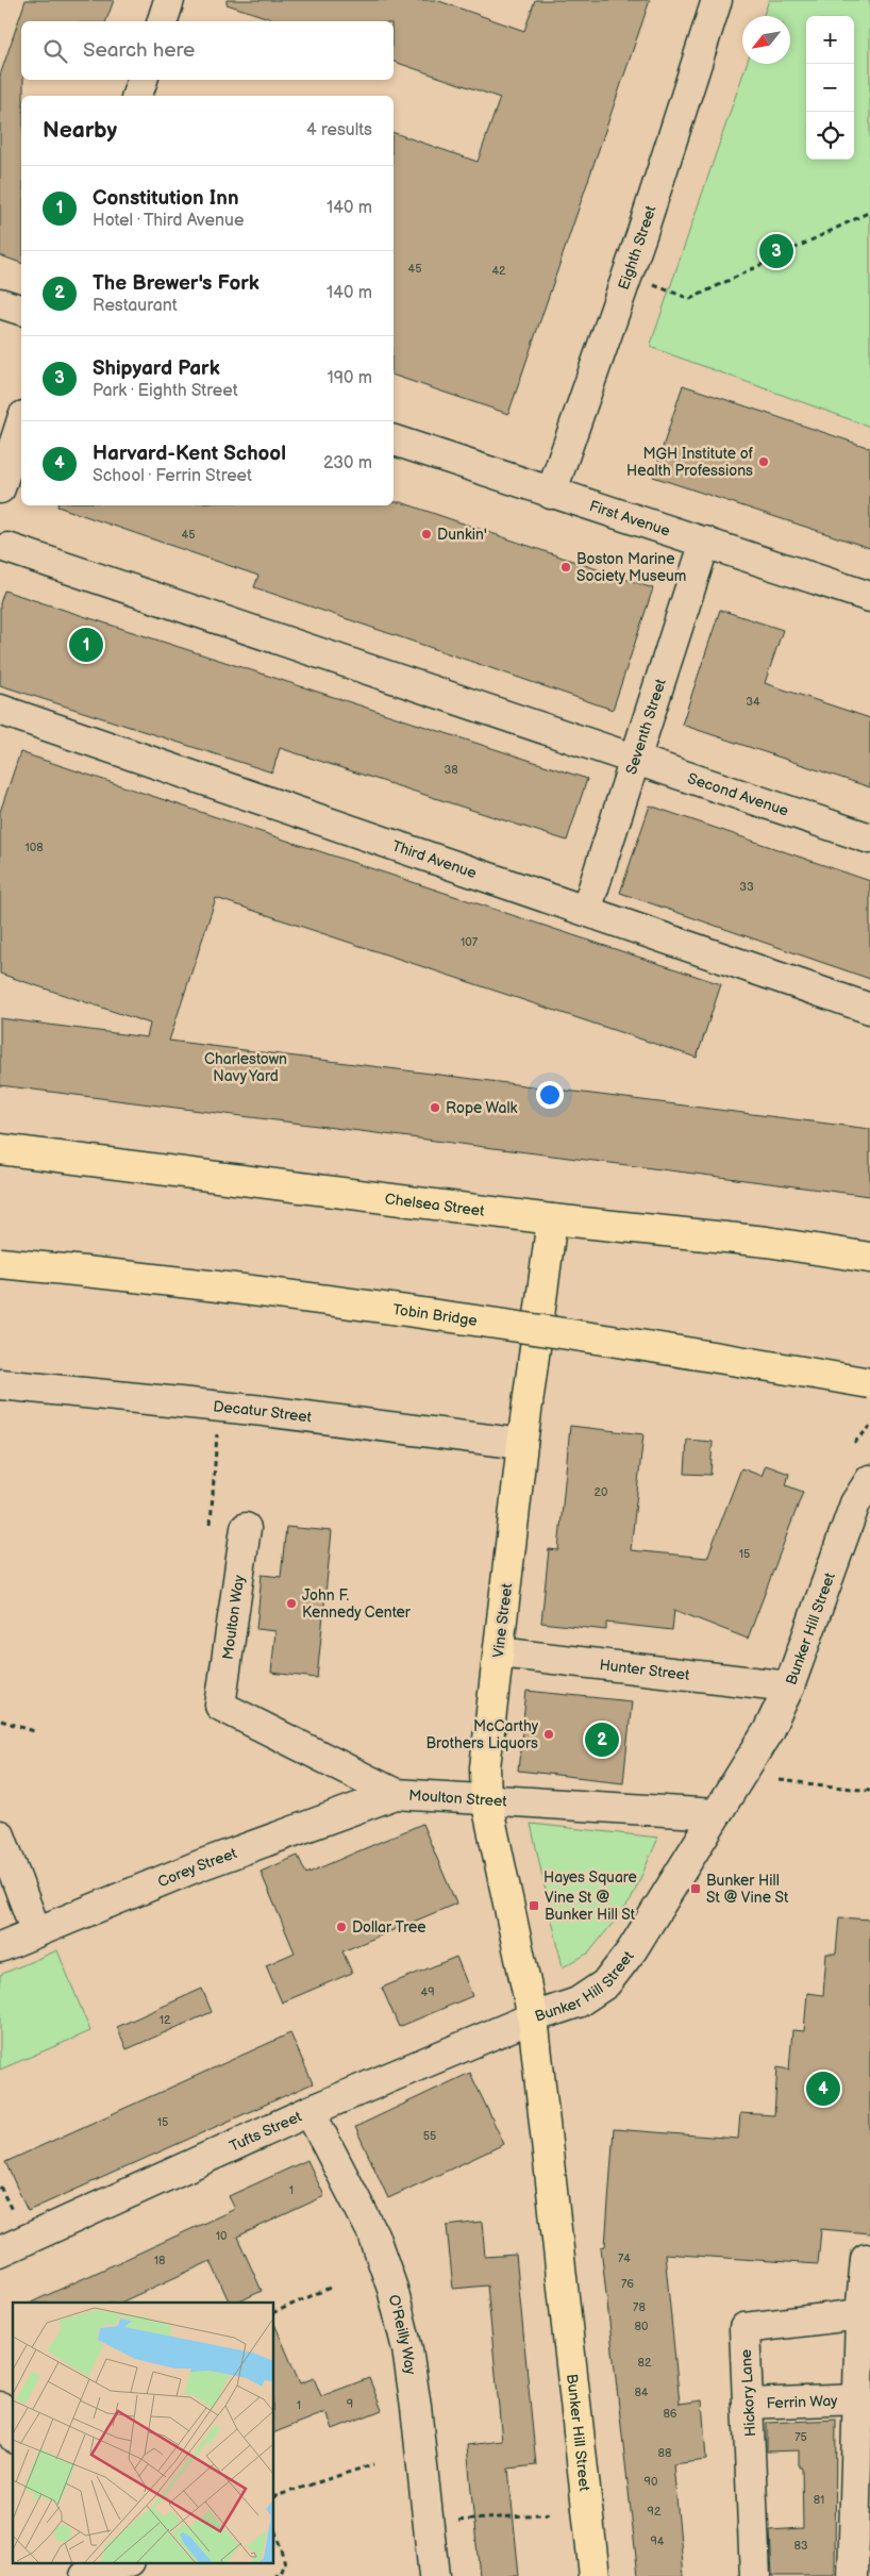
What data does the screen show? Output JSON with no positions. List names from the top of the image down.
{
  "streets": {
    "main road": [
      "Chelsea Street",
      "Tobin Bridge",
      "Vine Street",
      "Bunker Hill Street"
    ],
    "street": [
      "Eighth Street",
      "First Avenue",
      "Seventh Street",
      "Second Avenue",
      "Third Avenue",
      "Decatur Street",
      "Moulton Way",
      "Hunter Street",
      "Moulton Street",
      "Corey Street",
      "Tufts Street",
      "O'Reilly Way",
      "Hickory Lane",
      "Ferrin Way"
    ]
  },
  "crossings": [
    ["Eighth Street", "First Avenue"],
    ["First Avenue", "Seventh Street"],
    ["Seventh Street", "Second Avenue"],
    ["Seventh Street", "Third Avenue"],
    ["Chelsea Street", "Vine Street"],
    ["Decatur Street", "Vine Street"],
    ["Moulton Way", "Moulton Street"],
    ["Vine Street", "Bunker Hill Street"],
    ["Vine Street", "Hunter Street"],
    ["Vine Street", "Moulton Street"],
    ["Vine Street", "Tufts Street"],
    ["Bunker Hill Street", "Hunter Street"],
    ["Bunker Hill Street", "Moulton Street"],
    ["Bunker Hill Street", "Tufts Street"],
    ["Moulton Street", "Corey Street"],
    ["Tufts Street", "O'Reilly Way"],
    ["Hickory Lane", "Ferrin Way"]
  ],
  "parks": ["Charlestown Navy Yard", "Hayes Square"],
  "places": {
    "other": [
      "MGH Institute of Health Professions",
      "Dunkin'",
      "Boston Marine Society Museum",
      "Rope Walk",
      "John F. Kennedy Center",
      "McCarthy Brothers Liquors",
      "Dollar Tree"
    ],
    "transit": ["Bunker Hill St @ Vine St", "Vine St @ Bunker Hill St"]
  },
  "house_numbers": [
    "45",
    "42",
    "45",
    "34",
    "38",
    "108",
    "33",
    "107",
    "20",
    "15",
    "49",
    "12",
    "15",
    "55",
    "1",
    "10",
    "74",
    "18",
    "76",
    "78",
    "80",
    "82",
    "84",
    "9",
    "1",
    "86",
    "75",
    "88",
    "90",
    "81",
    "92",
    "94",
    "83"
  ],
  "north": "bottom left",
  "page": {
    "map_buttons": ["+", "−"],
    "search": "Search here",
    "heading": ["Nearby", "4 results"],
    "list": [
      {
        "mark": "1",
        "name": "Constitution Inn",
        "note": "Hotel · Third Avenue",
        "value": "140 m"
      },
      {
        "mark": "2",
        "name": "The Brewer's Fork",
        "note": "Restaurant",
        "value": "140 m"
      },
      {
        "mark": "3",
        "name": "Shipyard Park",
        "note": "Park · Eighth Street",
        "value": "190 m"
      },
      {
        "mark": "4",
        "name": "Harvard-Kent School",
        "note": "School · Ferrin Street",
        "value": "230 m"
      }
    ],
    "pins": [
      "3",
      "1",
      "2",
      "4"
    ]
  }
}
